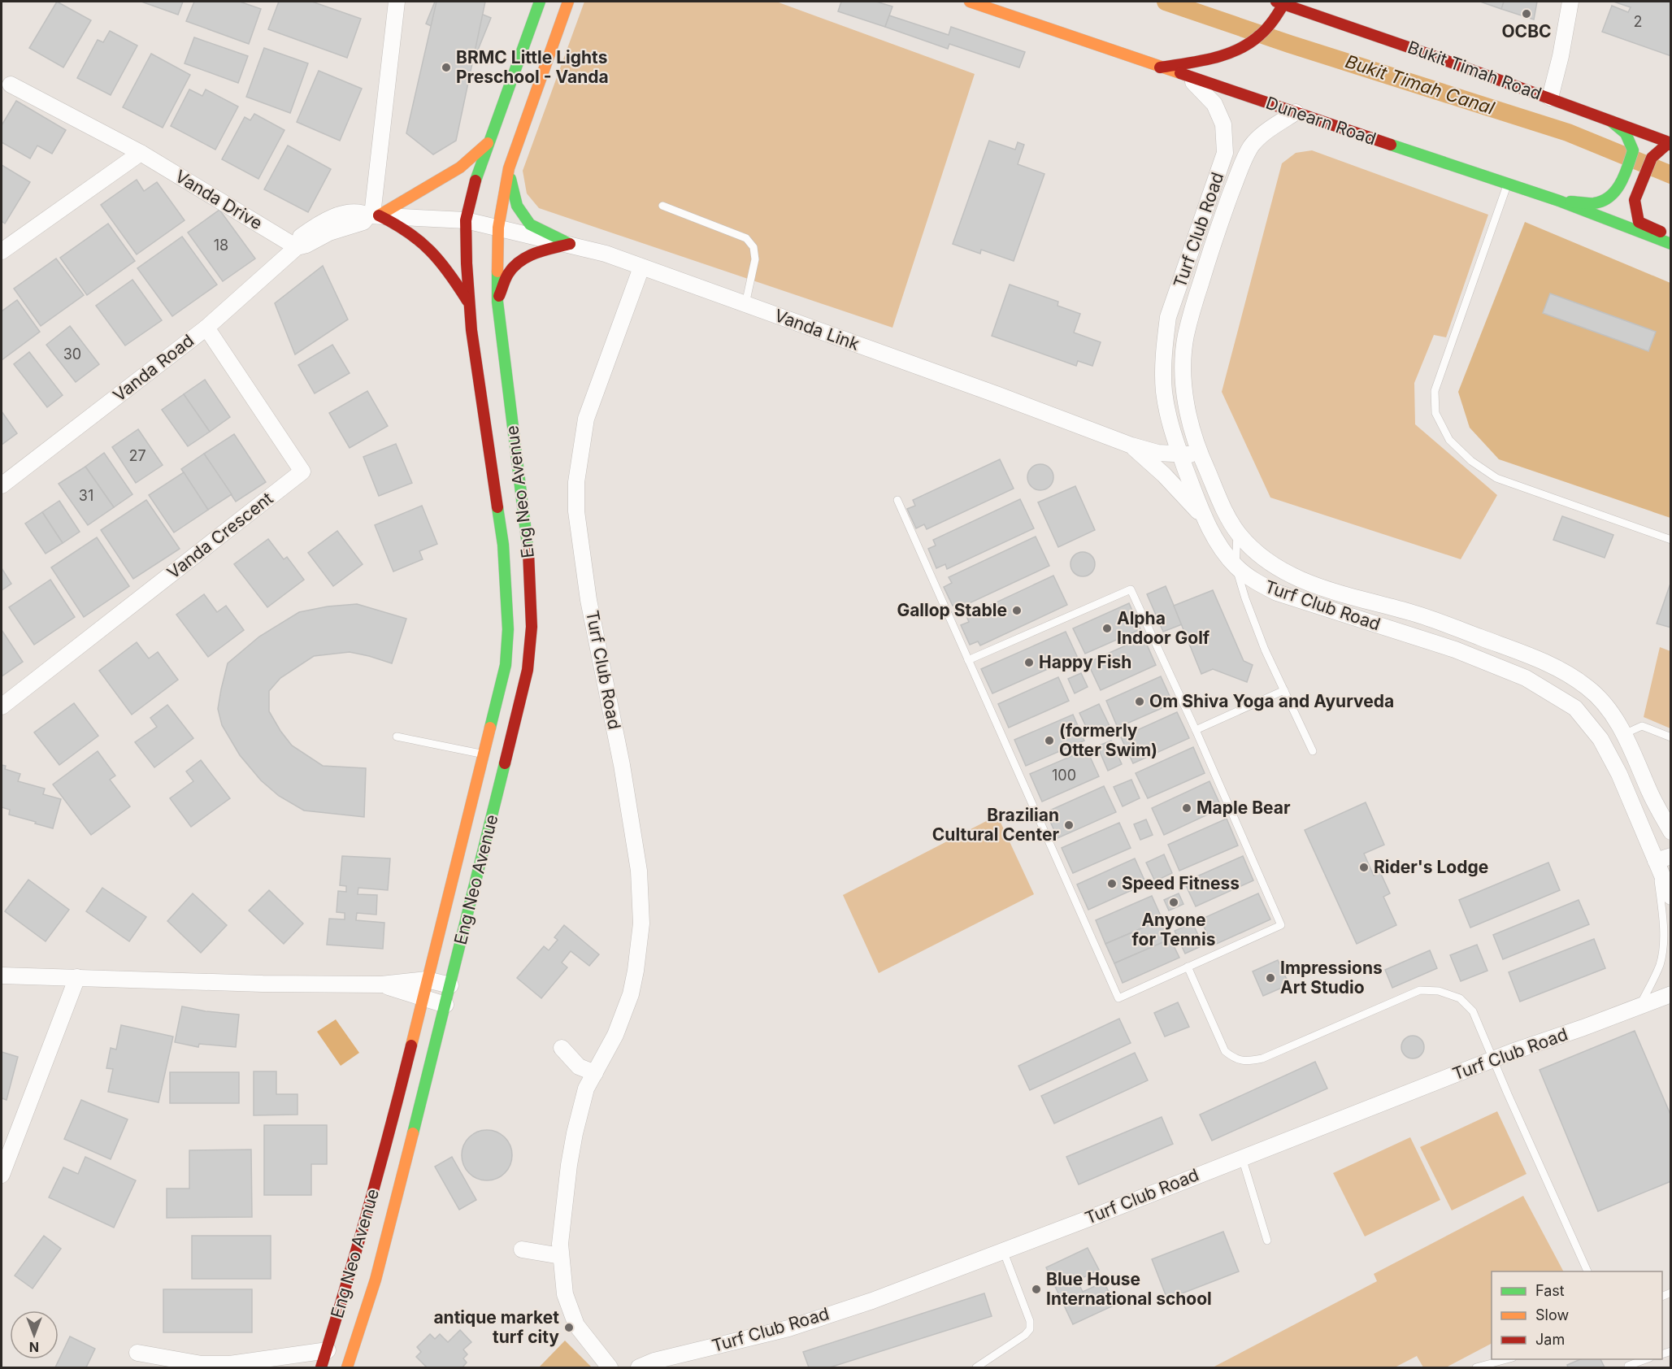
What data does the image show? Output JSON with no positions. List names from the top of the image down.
{
  "streets": {
    "main road": ["Bukit Timah Road", "Dunearn Road", "Eng Neo Avenue"],
    "street": [
      "Vanda Drive",
      "Turf Club Road",
      "Vanda Link",
      "Vanda Road",
      "Vanda Crescent"
    ]
  },
  "crossings": [
    ["Dunearn Road", "Turf Club Road"],
    ["Vanda Drive", "Vanda Road"],
    ["Turf Club Road", "Vanda Link"],
    ["Vanda Link", "Eng Neo Avenue"],
    ["Vanda Road", "Vanda Crescent"]
  ],
  "water": ["Bukit Timah Canal"],
  "places": [
    "OCBC",
    "BRMC Little Lights Preschool - Vanda",
    "Gallop Stable",
    "Alpha Indoor Golf",
    "Happy Fish",
    "Om Shiva Yoga and Ayurveda",
    "(formerly Otter Swim)",
    "Maple Bear",
    "Brazilian Cultural Center",
    "Rider's Lodge",
    "Speed Fitness",
    "Anyone for Tennis",
    "Impressions Art Studio",
    "Blue House International school",
    "antique market turf city"
  ],
  "house_numbers": [
    "2",
    "18",
    "30",
    "27",
    "31",
    "100"
  ],
  "legend": ["Fast", "Slow", "Jam"],
  "north": "bottom"
}
